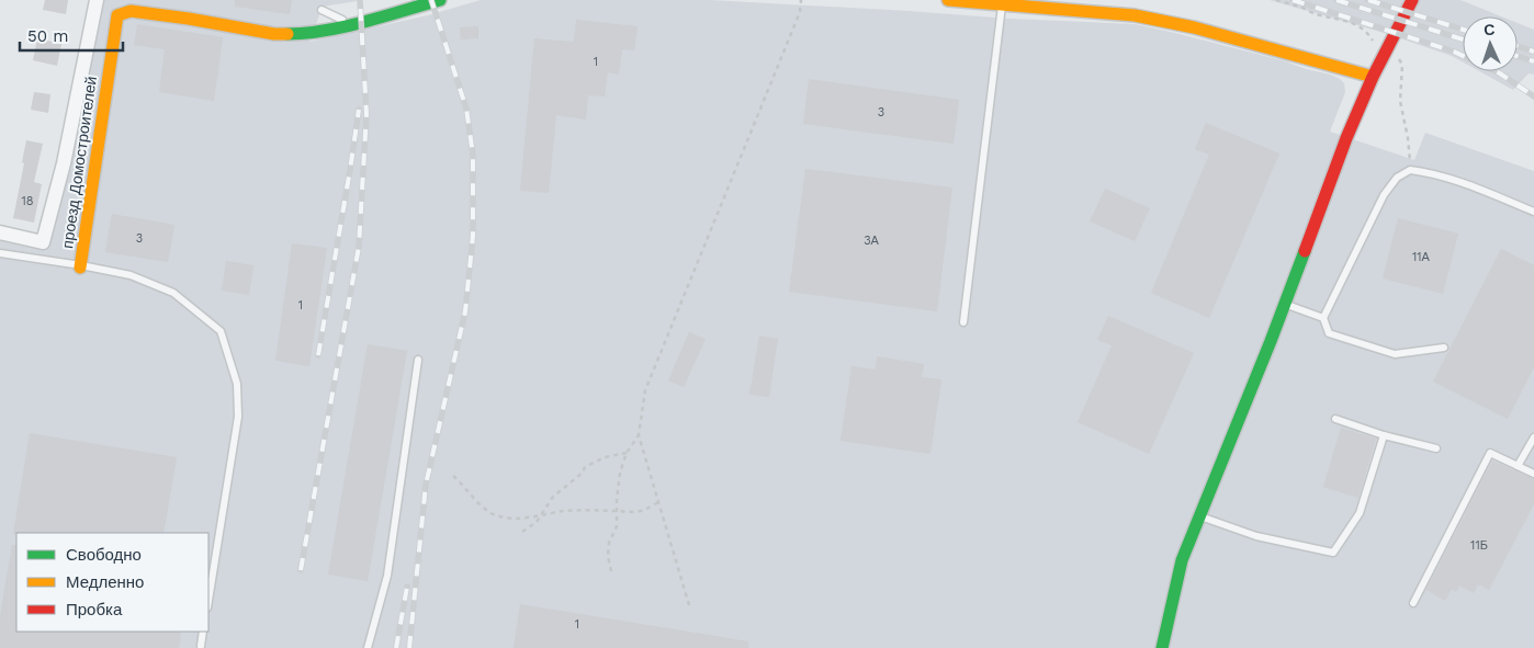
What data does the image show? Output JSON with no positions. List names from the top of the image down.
{
  "streets": {
    "street": ["проезд Домостроителей"]
  },
  "house_numbers": [
    "1",
    "3",
    "18",
    "3",
    "3А",
    "11А",
    "1",
    "11Б",
    "1"
  ],
  "legend": ["Свободно", "Медленно", "Пробка"],
  "scale_bar": "50 m",
  "north": "top"
}
